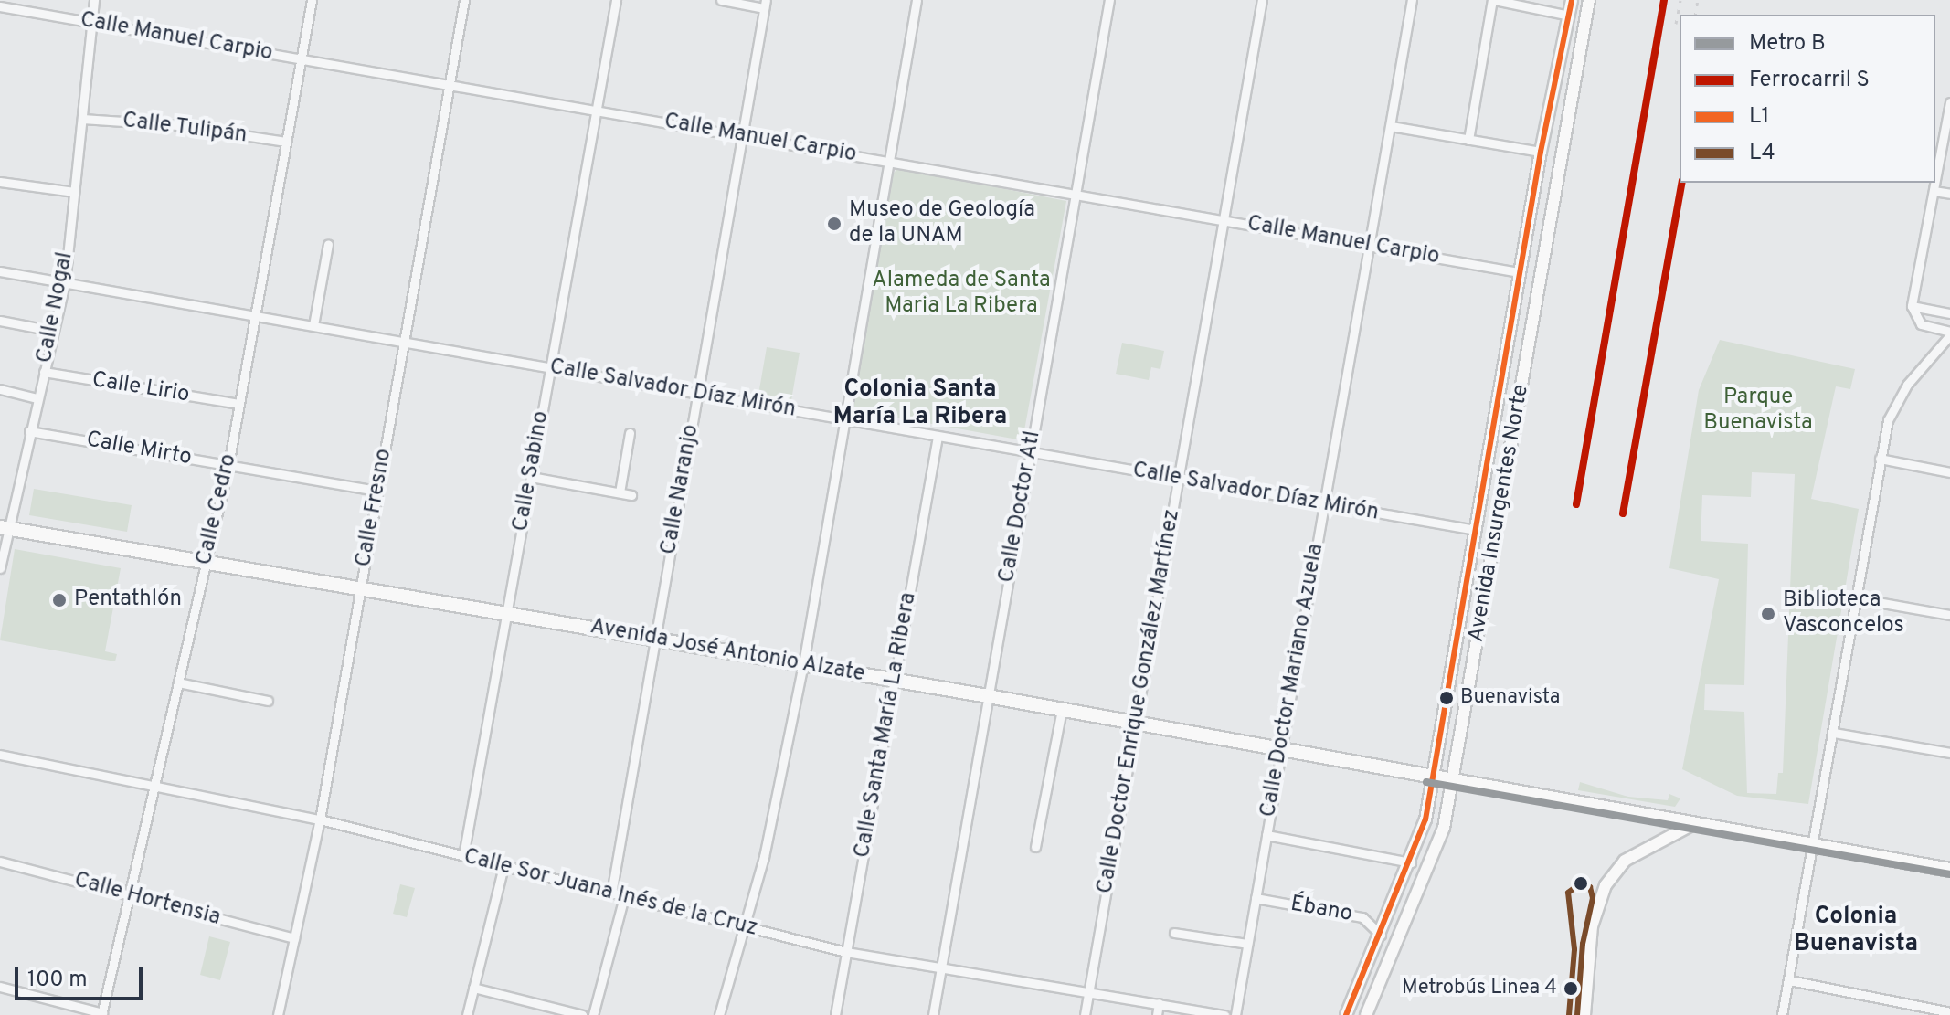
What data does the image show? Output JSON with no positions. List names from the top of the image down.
{
  "streets": {
    "main road": ["Avenida Insurgentes Norte", "Avenida José Antonio Alzate"],
    "street": [
      "Calle Manuel Carpio",
      "Calle Tulipán",
      "Calle Nogal",
      "Calle Lirio",
      "Calle Salvador Díaz Mirón",
      "Calle Mirto",
      "Calle Sabino",
      "Calle Naranjo",
      "Calle Doctor Atl",
      "Calle Fresno",
      "Calle Cedro",
      "Calle Doctor Mariano Azuela",
      "Calle Doctor Enrique González Martínez",
      "Calle Santa María La Ribera",
      "Calle Sor Juana Inés de la Cruz",
      "Calle Hortensia",
      "Ébano"
    ]
  },
  "crossings": [
    ["Calle Manuel Carpio", "Calle Nogal"],
    ["Calle Manuel Carpio", "Calle Sabino"],
    ["Calle Manuel Carpio", "Calle Naranjo"],
    ["Calle Manuel Carpio", "Calle Doctor Atl"],
    ["Calle Manuel Carpio", "Calle Fresno"],
    ["Calle Manuel Carpio", "Calle Cedro"],
    ["Calle Manuel Carpio", "Avenida Insurgentes Norte"],
    ["Calle Manuel Carpio", "Calle Doctor Mariano Azuela"],
    ["Calle Manuel Carpio", "Calle Doctor Enrique González Martínez"],
    ["Calle Tulipán", "Calle Nogal"],
    ["Calle Tulipán", "Calle Cedro"],
    ["Calle Nogal", "Calle Lirio"],
    ["Calle Nogal", "Calle Salvador Díaz Mirón"],
    ["Calle Nogal", "Calle Mirto"],
    ["Calle Nogal", "Avenida José Antonio Alzate"],
    ["Calle Lirio", "Calle Cedro"],
    ["Calle Salvador Díaz Mirón", "Calle Sabino"],
    ["Calle Salvador Díaz Mirón", "Calle Naranjo"],
    ["Calle Salvador Díaz Mirón", "Calle Doctor Atl"],
    ["Calle Salvador Díaz Mirón", "Calle Fresno"],
    ["Calle Salvador Díaz Mirón", "Calle Cedro"],
    ["Calle Salvador Díaz Mirón", "Avenida Insurgentes Norte"],
    ["Calle Salvador Díaz Mirón", "Calle Doctor Mariano Azuela"],
    ["Calle Salvador Díaz Mirón", "Calle Doctor Enrique González Martínez"],
    ["Calle Salvador Díaz Mirón", "Calle Santa María La Ribera"],
    ["Calle Mirto", "Calle Fresno"],
    ["Calle Mirto", "Calle Cedro"],
    ["Calle Sabino", "Avenida José Antonio Alzate"],
    ["Calle Sabino", "Calle Sor Juana Inés de la Cruz"],
    ["Calle Naranjo", "Avenida José Antonio Alzate"],
    ["Calle Naranjo", "Calle Sor Juana Inés de la Cruz"],
    ["Calle Doctor Atl", "Avenida José Antonio Alzate"],
    ["Calle Doctor Atl", "Calle Sor Juana Inés de la Cruz"],
    ["Calle Fresno", "Avenida José Antonio Alzate"],
    ["Calle Fresno", "Calle Sor Juana Inés de la Cruz"],
    ["Calle Fresno", "Calle Hortensia"],
    ["Calle Cedro", "Avenida José Antonio Alzate"],
    ["Calle Cedro", "Calle Sor Juana Inés de la Cruz"],
    ["Calle Cedro", "Calle Hortensia"],
    ["Avenida Insurgentes Norte", "Avenida José Antonio Alzate"],
    ["Avenida Insurgentes Norte", "Ébano"],
    ["Avenida José Antonio Alzate", "Calle Doctor Mariano Azuela"],
    ["Avenida José Antonio Alzate", "Calle Doctor Enrique González Martínez"],
    ["Avenida José Antonio Alzate", "Calle Santa María La Ribera"],
    ["Calle Doctor Mariano Azuela", "Ébano"],
    ["Calle Doctor Enrique González Martínez", "Calle Sor Juana Inés de la Cruz"],
    ["Calle Santa María La Ribera", "Calle Sor Juana Inés de la Cruz"]
  ],
  "districts": ["Colonia Santa María La Ribera", "Colonia Buenavista"],
  "parks": ["Alameda de Santa Maria La Ribera", "Parque Buenavista"],
  "places": [
    "Museo de Geología de la UNAM",
    "Pentathlón",
    "Biblioteca Vasconcelos",
    "Buenavista",
    "Metrobús Linea 4"
  ],
  "lines": [
    "rail line S",
    "transit line L1",
    "metro line B",
    "transit line L4"
  ],
  "legend": [
    "Metro B",
    "Ferrocarril S",
    "L1",
    "L4"
  ],
  "scale_bar": "100 m"
}
